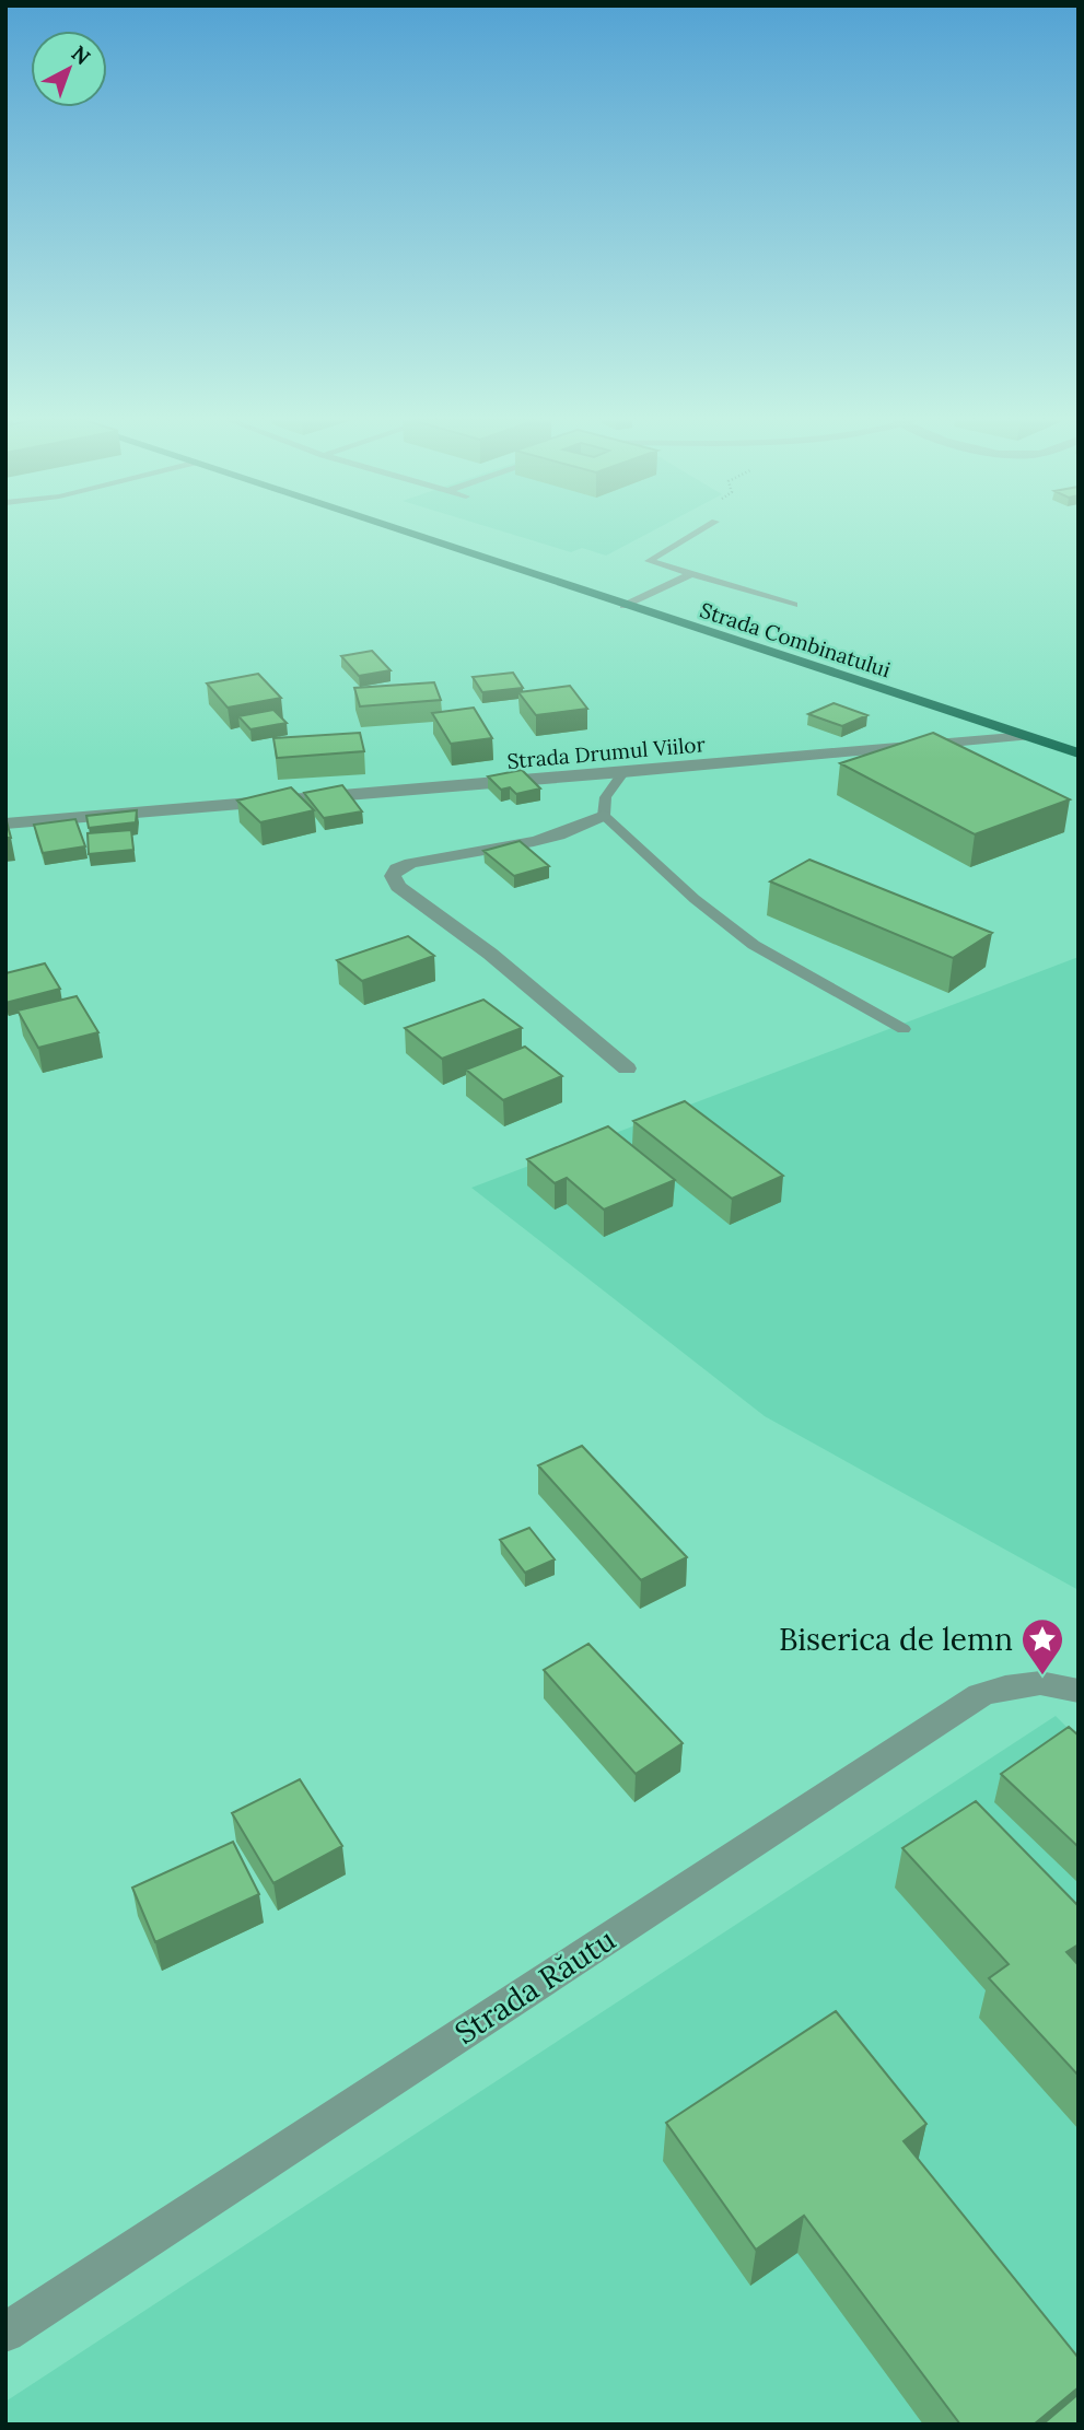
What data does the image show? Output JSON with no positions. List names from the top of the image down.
{
  "streets": {
    "main road": ["Strada Combinatului"],
    "street": ["Strada Drumul Viilor", "Strada Răutu"]
  },
  "crossings": [
    ["Strada Combinatului", "Strada Drumul Viilor"]
  ],
  "places": {
    "place": ["Biserica de lemn"]
  },
  "north": "top right"
}
